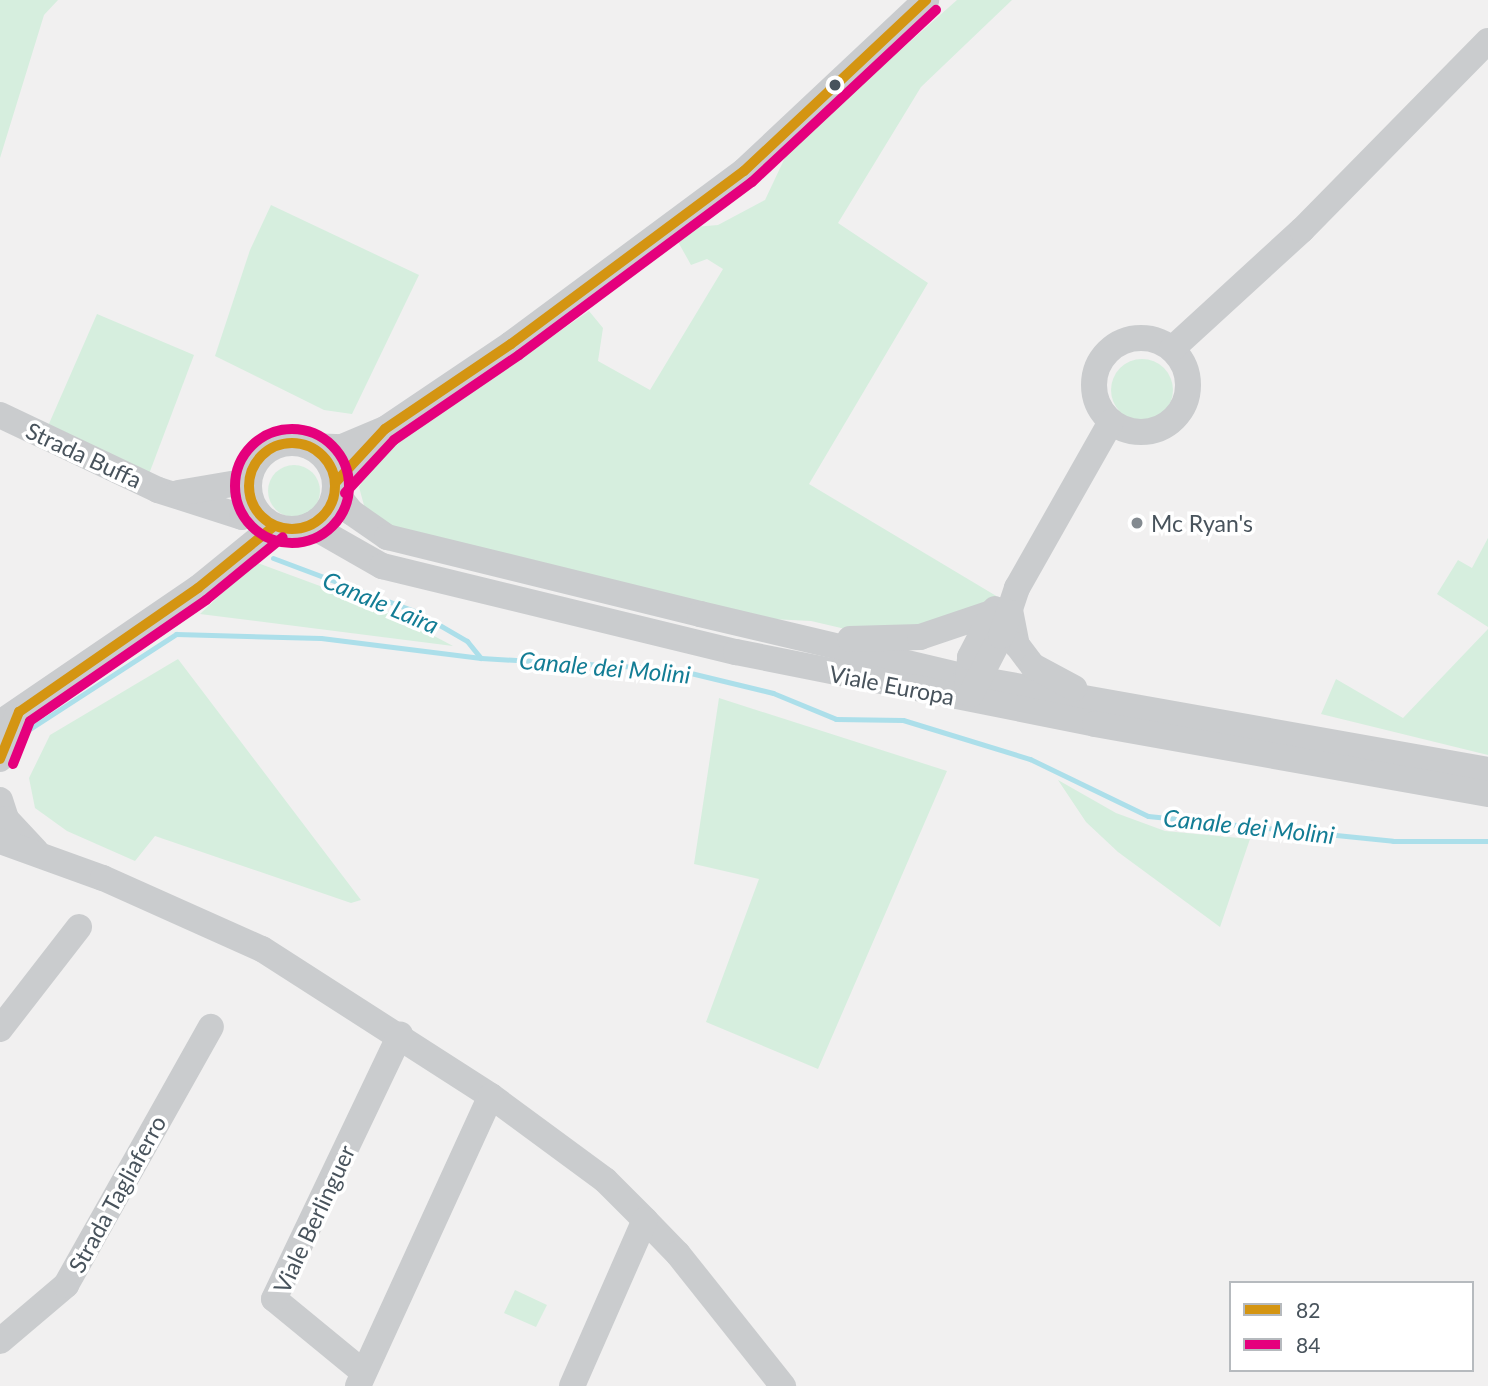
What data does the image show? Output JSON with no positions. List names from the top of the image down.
{
  "streets": {
    "street": [
      "Strada Buffa",
      "Viale Europa",
      "Strada Tagliaferro",
      "Viale Berlinguer"
    ]
  },
  "crossings": [
    ["Strada Buffa", "Viale Europa"]
  ],
  "water": ["Canale Laira", "Canale dei Molini"],
  "places": ["Mc Ryan's"],
  "lines": ["transit line 82", "transit line 84"],
  "legend": ["82", "84"]
}
